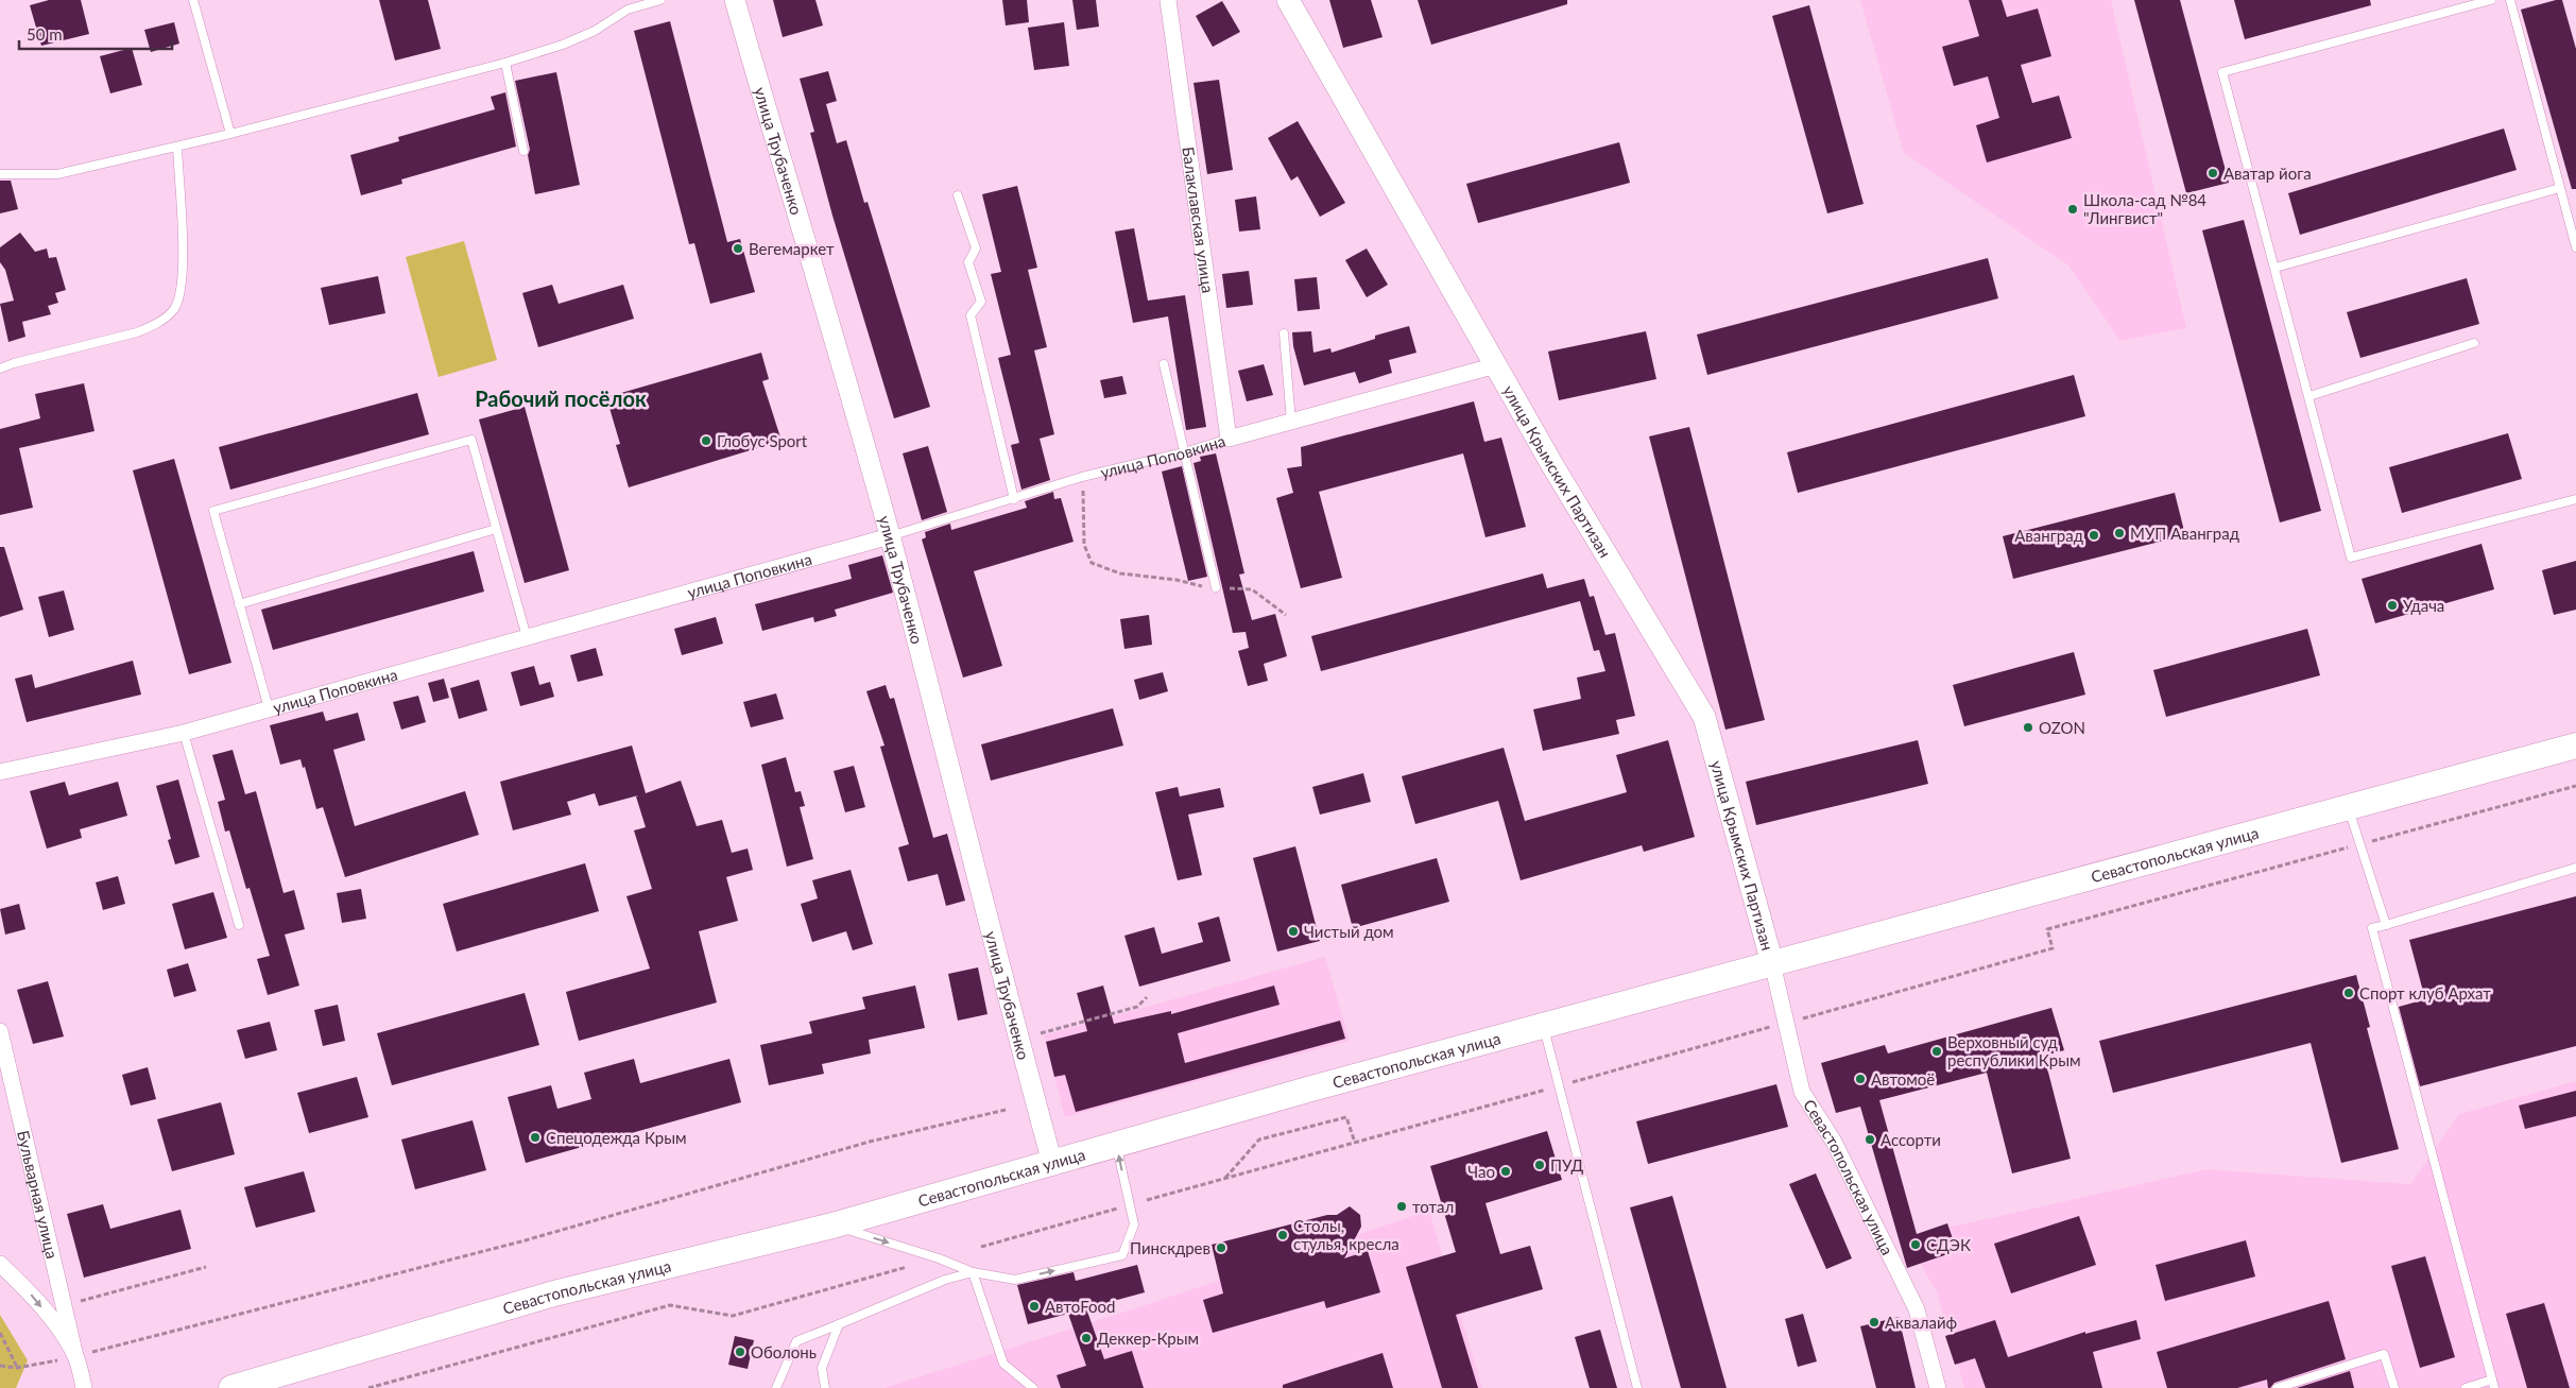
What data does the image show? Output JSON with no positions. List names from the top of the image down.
{
  "streets": {
    "main road": ["улица Крымских Партизан", "Севастопольская улица"],
    "street": [
      "улица Трубаченко",
      "Балаклавская улица",
      "улица Поповкина",
      "Бульварная улица"
    ]
  },
  "crossings": [
    ["улица Трубаченко", "улица Поповкина"],
    ["улица Трубаченко", "Севастопольская улица"],
    ["Балаклавская улица", "улица Поповкина"],
    ["улица Поповкина", "улица Крымских Партизан"],
    ["улица Крымских Партизан", "Севастопольская улица"]
  ],
  "districts": ["Рабочий посёлок"],
  "places": [
    "Аватар йога",
    "Школа-сад №84 \"Лингвист\"",
    "Вегемаркет",
    "Глобус Sport",
    "МУП Аванград",
    "Аванград",
    "Удача",
    "OZON",
    "Чистый дом",
    "Спорт клуб Архат",
    "Верховный суд республики Крым",
    "Автомоё",
    "Спецодежда Крым",
    "Ассорти",
    "ПУД",
    "Чао",
    "тотал",
    "Столы, стулья, кресла",
    "СДЭК",
    "Пинскдрев",
    "АвтоFood",
    "Аквалайф",
    "Деккер-Крым",
    "Оболонь"
  ],
  "scale_bar": "50 m"
}
